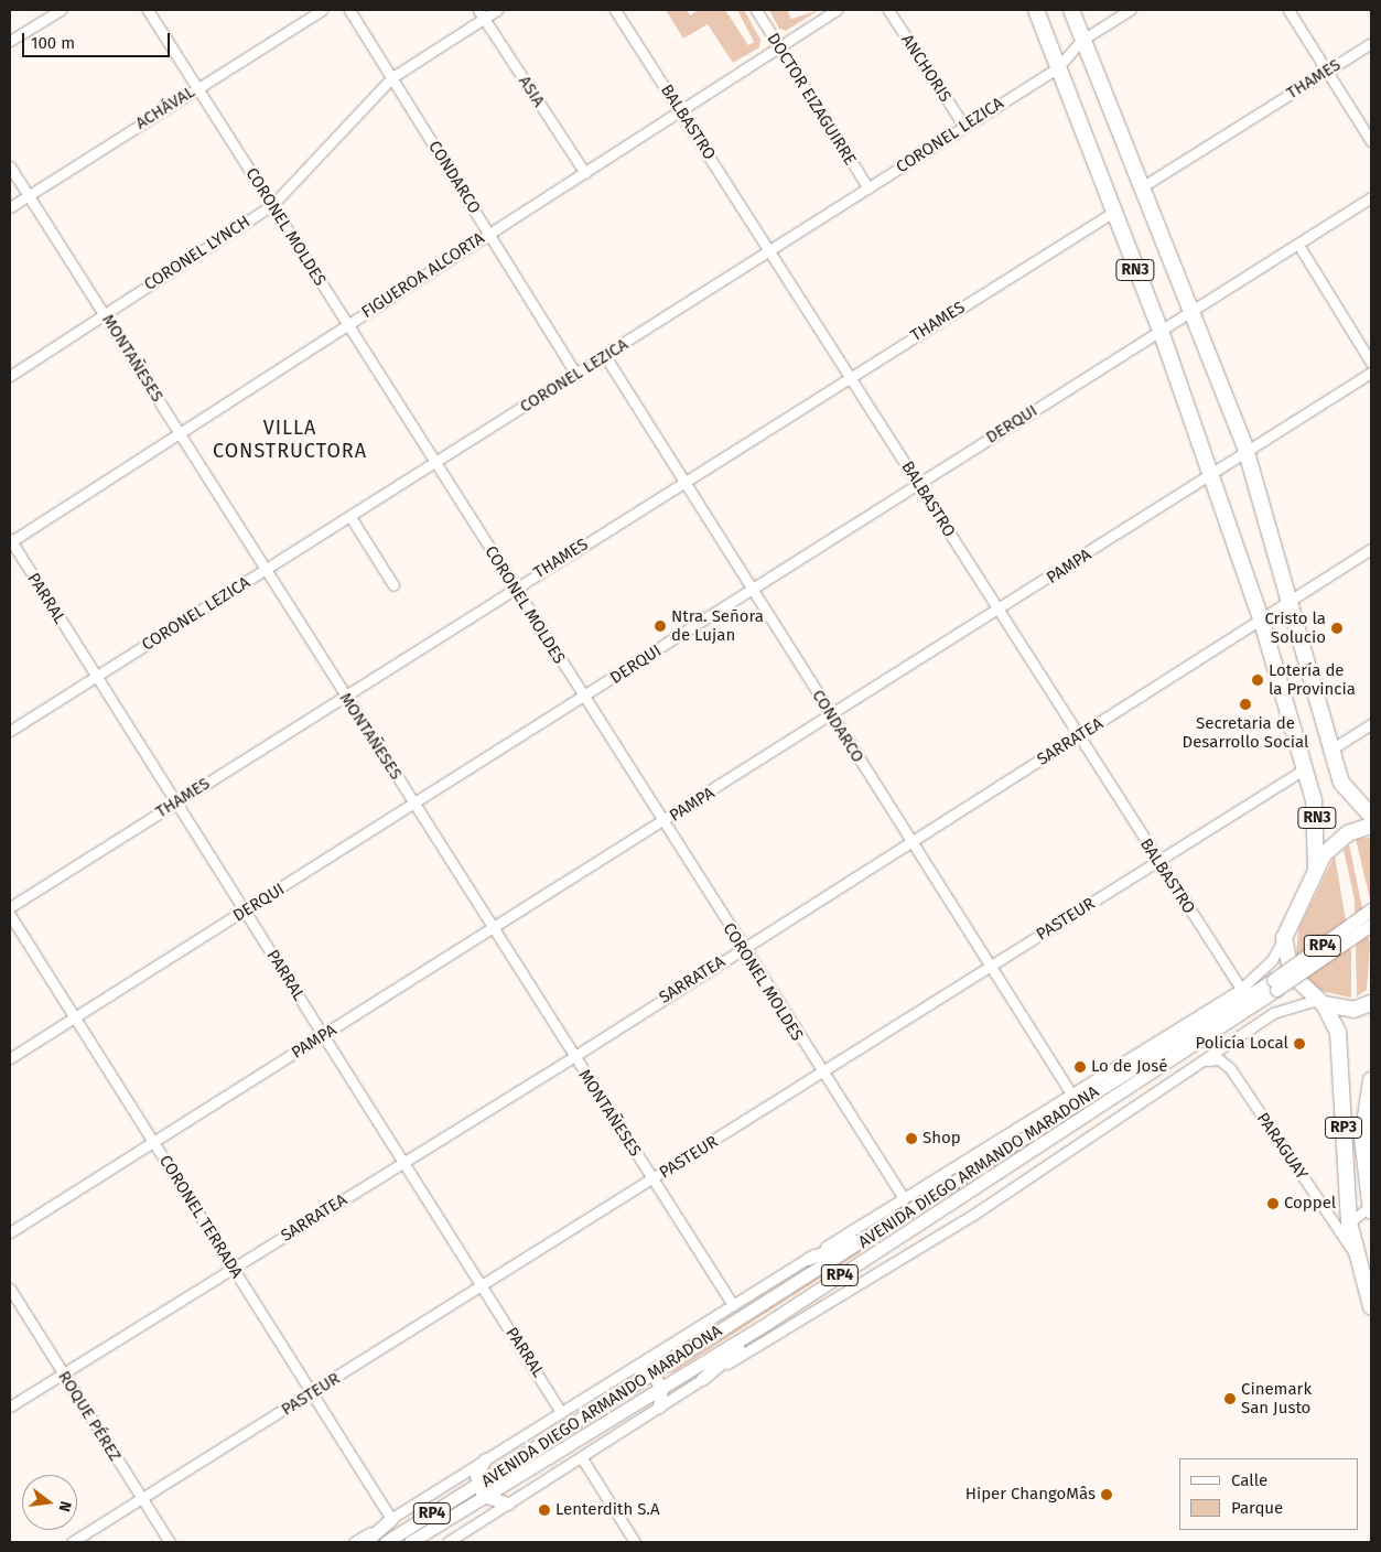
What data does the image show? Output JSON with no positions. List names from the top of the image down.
{
  "streets": {
    "highway": ["RN3", "RP3"],
    "main road": ["RP4", "AVENIDA DIEGO ARMANDO MARADONA"],
    "street": [
      "ANCHORIS",
      "THAMES",
      "ASIA",
      "DOCTOR EIZAGUIRRE",
      "ACHÁVAL",
      "BALBASTRO",
      "CORONEL LEZICA",
      "CONDARCO",
      "CORONEL MOLDES",
      "CORONEL LYNCH",
      "FIGUEROA ALCORTA",
      "MONTAÑESES",
      "DERQUI",
      "PAMPA",
      "PARRAL",
      "SARRATEA",
      "PASTEUR",
      "PARAGUAY",
      "CORONEL TERRADA",
      "ROQUE PÉREZ"
    ]
  },
  "crossings": [
    ["ANCHORIS", "CORONEL LEZICA"],
    ["THAMES", "BALBASTRO"],
    ["THAMES", "CONDARCO"],
    ["THAMES", "CORONEL MOLDES"],
    ["THAMES", "RN3"],
    ["THAMES", "MONTAÑESES"],
    ["THAMES", "PARRAL"],
    ["ASIA", "CORONEL LYNCH"],
    ["ASIA", "FIGUEROA ALCORTA"],
    ["DOCTOR EIZAGUIRRE", "CORONEL LEZICA"],
    ["DOCTOR EIZAGUIRRE", "FIGUEROA ALCORTA"],
    ["ACHÁVAL", "CORONEL MOLDES"],
    ["ACHÁVAL", "MONTAÑESES"],
    ["BALBASTRO", "CORONEL LEZICA"],
    ["BALBASTRO", "FIGUEROA ALCORTA"],
    ["BALBASTRO", "DERQUI"],
    ["BALBASTRO", "PAMPA"],
    ["BALBASTRO", "SARRATEA"],
    ["BALBASTRO", "PASTEUR"],
    ["BALBASTRO", "AVENIDA DIEGO ARMANDO MARADONA"],
    ["CORONEL LEZICA", "CONDARCO"],
    ["CORONEL LEZICA", "CORONEL MOLDES"],
    ["CORONEL LEZICA", "RN3"],
    ["CORONEL LEZICA", "MONTAÑESES"],
    ["CORONEL LEZICA", "PARRAL"],
    ["CONDARCO", "CORONEL LYNCH"],
    ["CONDARCO", "FIGUEROA ALCORTA"],
    ["CONDARCO", "DERQUI"],
    ["CONDARCO", "PAMPA"],
    ["CONDARCO", "SARRATEA"],
    ["CONDARCO", "PASTEUR"],
    ["CONDARCO", "AVENIDA DIEGO ARMANDO MARADONA"],
    ["CORONEL MOLDES", "CORONEL LYNCH"],
    ["CORONEL MOLDES", "FIGUEROA ALCORTA"],
    ["CORONEL MOLDES", "DERQUI"],
    ["CORONEL MOLDES", "PAMPA"],
    ["CORONEL MOLDES", "SARRATEA"],
    ["CORONEL MOLDES", "PASTEUR"],
    ["CORONEL MOLDES", "AVENIDA DIEGO ARMANDO MARADONA"],
    ["CORONEL LYNCH", "MONTAÑESES"],
    ["RN3", "DERQUI"],
    ["RN3", "PAMPA"],
    ["RN3", "SARRATEA"],
    ["RN3", "PASTEUR"],
    ["RN3", "AVENIDA DIEGO ARMANDO MARADONA"],
    ["FIGUEROA ALCORTA", "MONTAÑESES"],
    ["FIGUEROA ALCORTA", "PARRAL"],
    ["MONTAÑESES", "DERQUI"],
    ["MONTAÑESES", "PAMPA"],
    ["MONTAÑESES", "SARRATEA"],
    ["MONTAÑESES", "PASTEUR"],
    ["MONTAÑESES", "AVENIDA DIEGO ARMANDO MARADONA"],
    ["DERQUI", "PARRAL"],
    ["DERQUI", "CORONEL TERRADA"],
    ["PAMPA", "PARRAL"],
    ["PAMPA", "CORONEL TERRADA"],
    ["PARRAL", "SARRATEA"],
    ["PARRAL", "PASTEUR"],
    ["PARRAL", "AVENIDA DIEGO ARMANDO MARADONA"],
    ["SARRATEA", "CORONEL TERRADA"],
    ["SARRATEA", "ROQUE PÉREZ"],
    ["PASTEUR", "CORONEL TERRADA"],
    ["PASTEUR", "ROQUE PÉREZ"],
    ["RP3", "PARAGUAY"],
    ["RP3", "AVENIDA DIEGO ARMANDO MARADONA"],
    ["PARAGUAY", "AVENIDA DIEGO ARMANDO MARADONA"],
    ["AVENIDA DIEGO ARMANDO MARADONA", "CORONEL TERRADA"]
  ],
  "districts": ["VILLA CONSTRUCTORA"],
  "places": [
    "Ntra. Señora de Lujan",
    "Cristo la Solucio",
    "Lotería de la Provincia",
    "Secretaria de Desarrollo Social",
    "Policía Local",
    "Lo de José",
    "Shop",
    "Coppel",
    "Cinemark San Justo",
    "Hiper ChangoMâs",
    "Lenterdith S.A"
  ],
  "legend": ["Calle", "Parque"],
  "scale_bar": "100 m",
  "north": "right"
}
